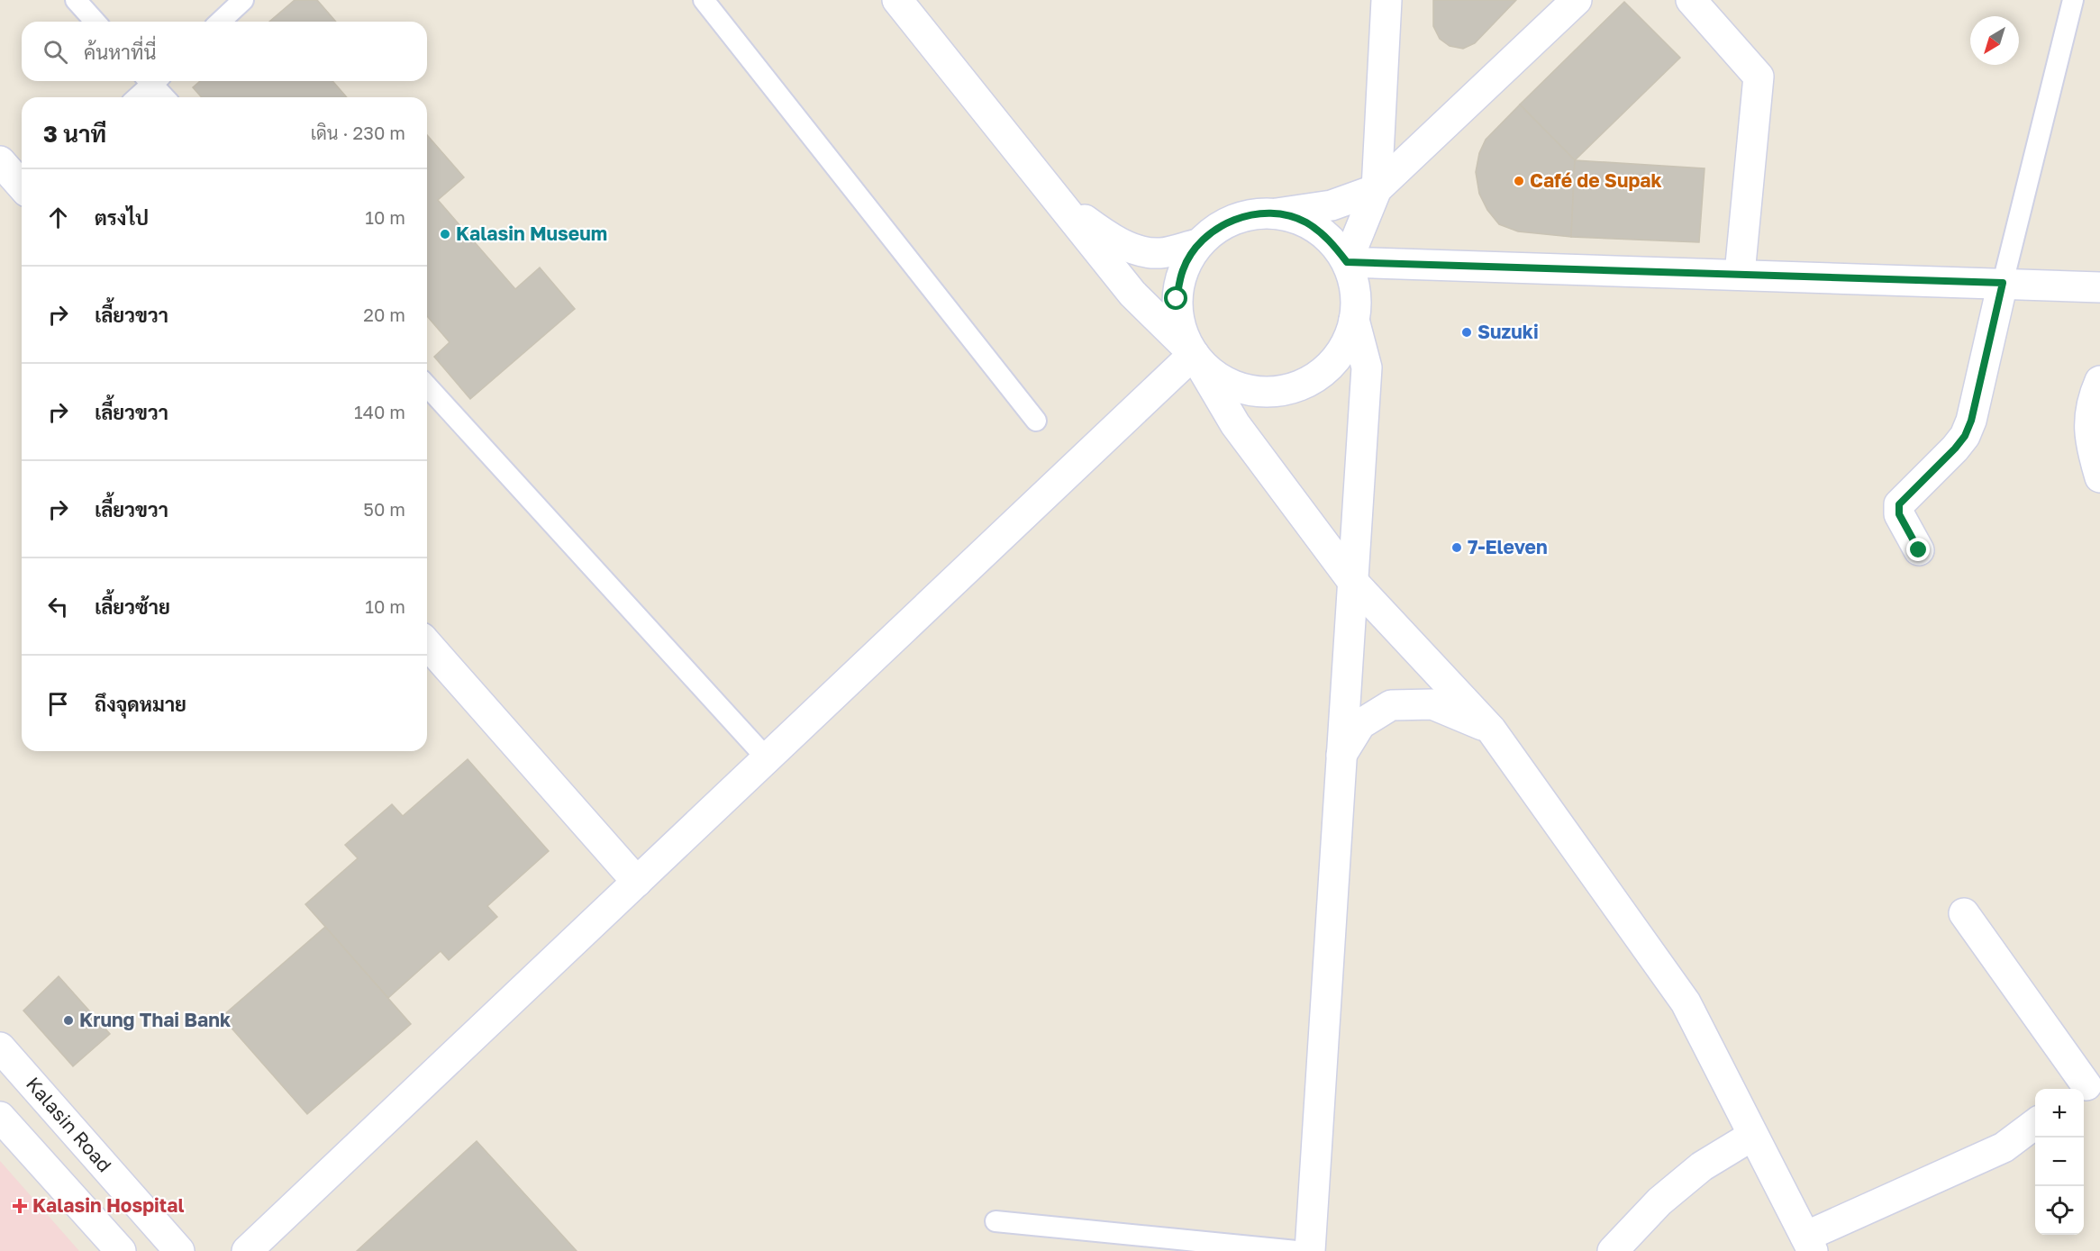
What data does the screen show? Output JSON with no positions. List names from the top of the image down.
{
  "streets": {
    "street": ["Kalasin Road"]
  },
  "places": {
    "other": [
      "Café de Supak",
      "Kalasin Museum",
      "Suzuki",
      "7-Eleven",
      "Krung Thai Bank"
    ],
    "health": ["Kalasin Hospital"]
  },
  "north": "bottom left",
  "page": {
    "search": "ค้นหาที่นี่",
    "heading": ["3 นาที", "เดิน · 230 m"],
    "list": [
      ["ตรงไป", "10 m"],
      ["เลี้ยวขวา", "20 m"],
      ["เลี้ยวขวา", "140 m"],
      ["เลี้ยวขวา", "50 m"],
      ["เลี้ยวซ้าย", "10 m"],
      "ถึงจุดหมาย"
    ],
    "map_buttons": ["+", "−"]
  }
}
